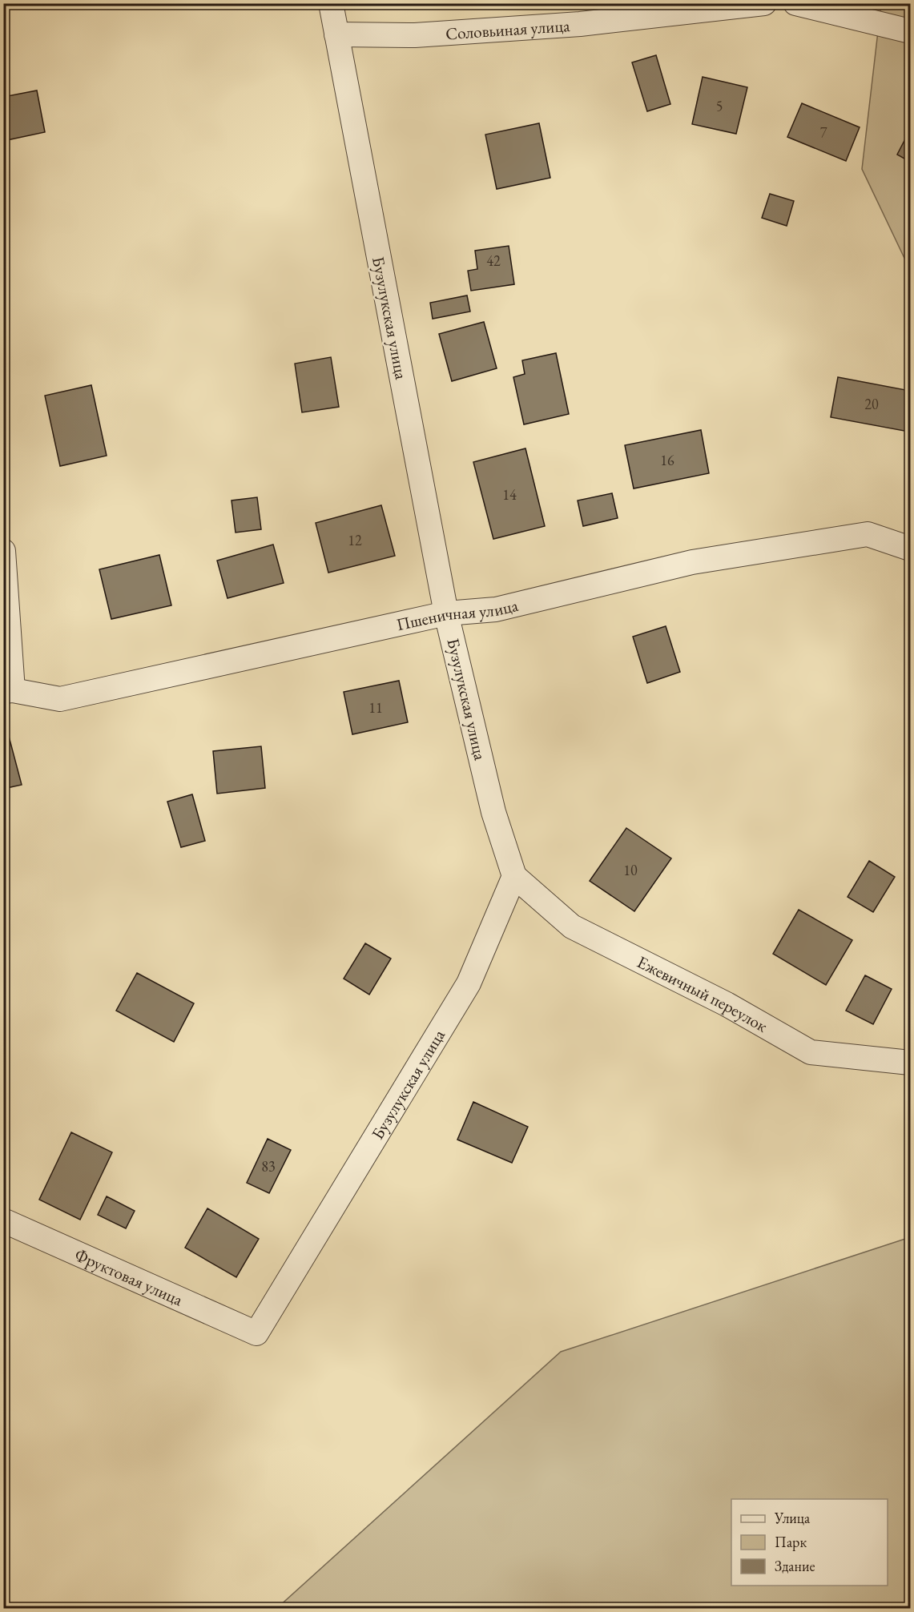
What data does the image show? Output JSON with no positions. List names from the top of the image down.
{
  "streets": {
    "street": [
      "Соловьиная улица",
      "Бузулукская улица",
      "Пшеничная улица",
      "Ежевичный переулок",
      "Фруктовая улица"
    ]
  },
  "crossings": [
    ["Соловьиная улица", "Бузулукская улица"],
    ["Бузулукская улица", "Пшеничная улица"],
    ["Бузулукская улица", "Ежевичный переулок"],
    ["Бузулукская улица", "Фруктовая улица"]
  ],
  "house_numbers": [
    "5",
    "7",
    "42",
    "20",
    "16",
    "14",
    "12",
    "11",
    "10",
    "83"
  ],
  "legend": ["Улица", "Парк", "Здание"]
}
